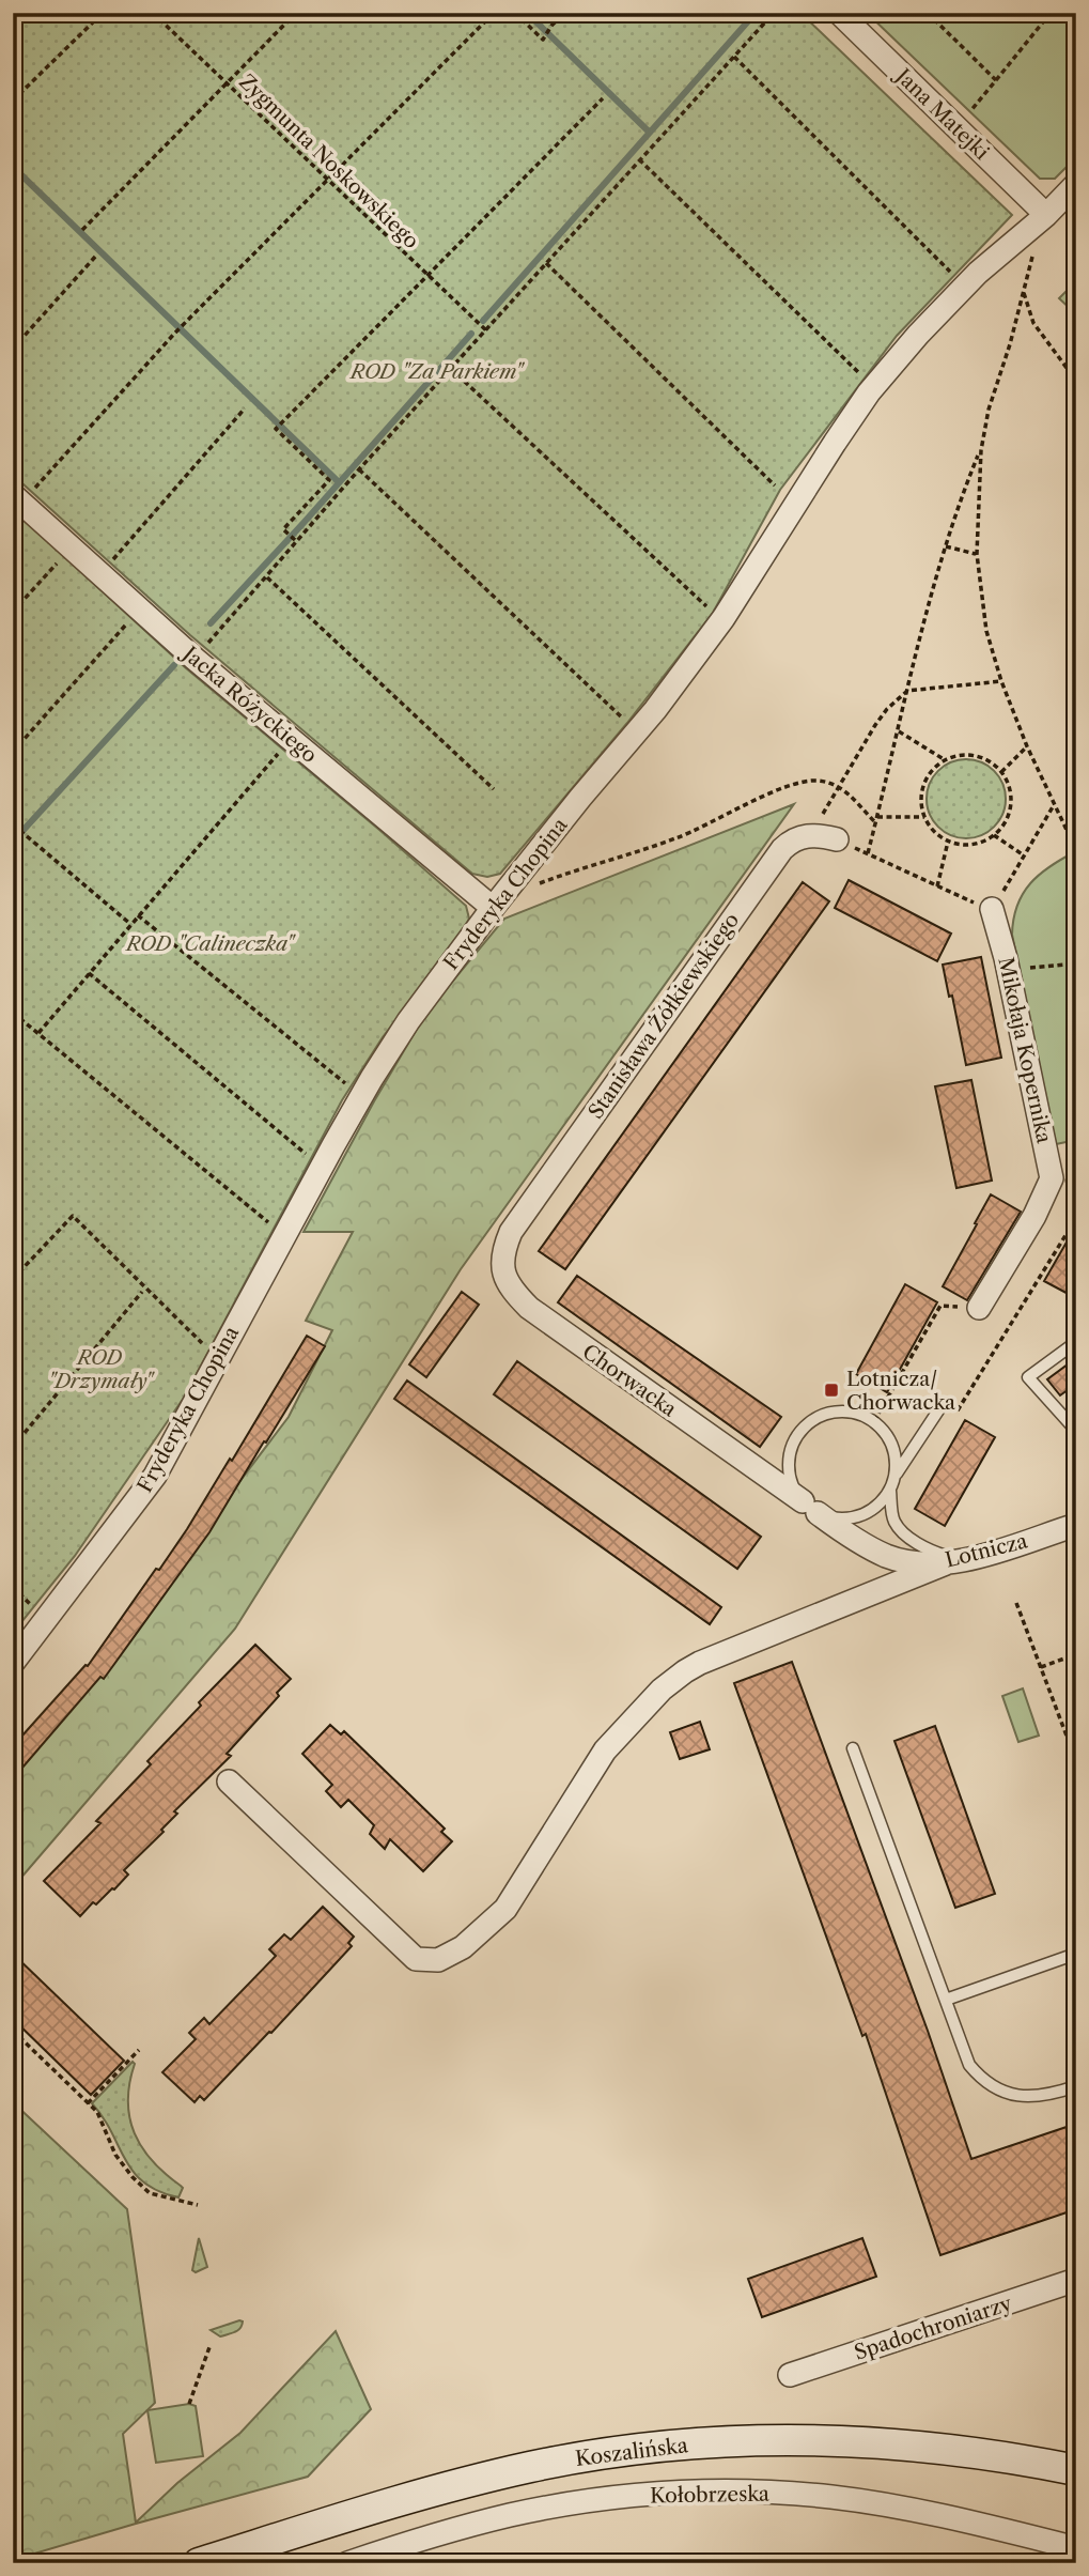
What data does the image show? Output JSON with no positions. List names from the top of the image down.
{
  "streets": {
    "street": [
      "Jana Matejki",
      "Jacka Różyckiego",
      "Fryderyka Chopina",
      "Stanisława Żółkiewskiego",
      "Mikołaja Kopernika",
      "Chorwacka",
      "Lotnicza",
      "Spadochroniarzy",
      "Koszalińska",
      "Kołobrzeska"
    ],
    "path": ["Zygmunta Noskowskiego"]
  },
  "crossings": [
    ["Jana Matejki", "Fryderyka Chopina"],
    ["Jacka Różyckiego", "Fryderyka Chopina"],
    ["Stanisława Żółkiewskiego", "Chorwacka"],
    ["Chorwacka", "Lotnicza"]
  ],
  "parks": ["ROD \"Za Parkiem\"", "ROD \"Calineczka\"", "ROD \"Drzymały\""],
  "places": {
    "transit": ["Lotnicza/ Chorwacka"]
  }
}
